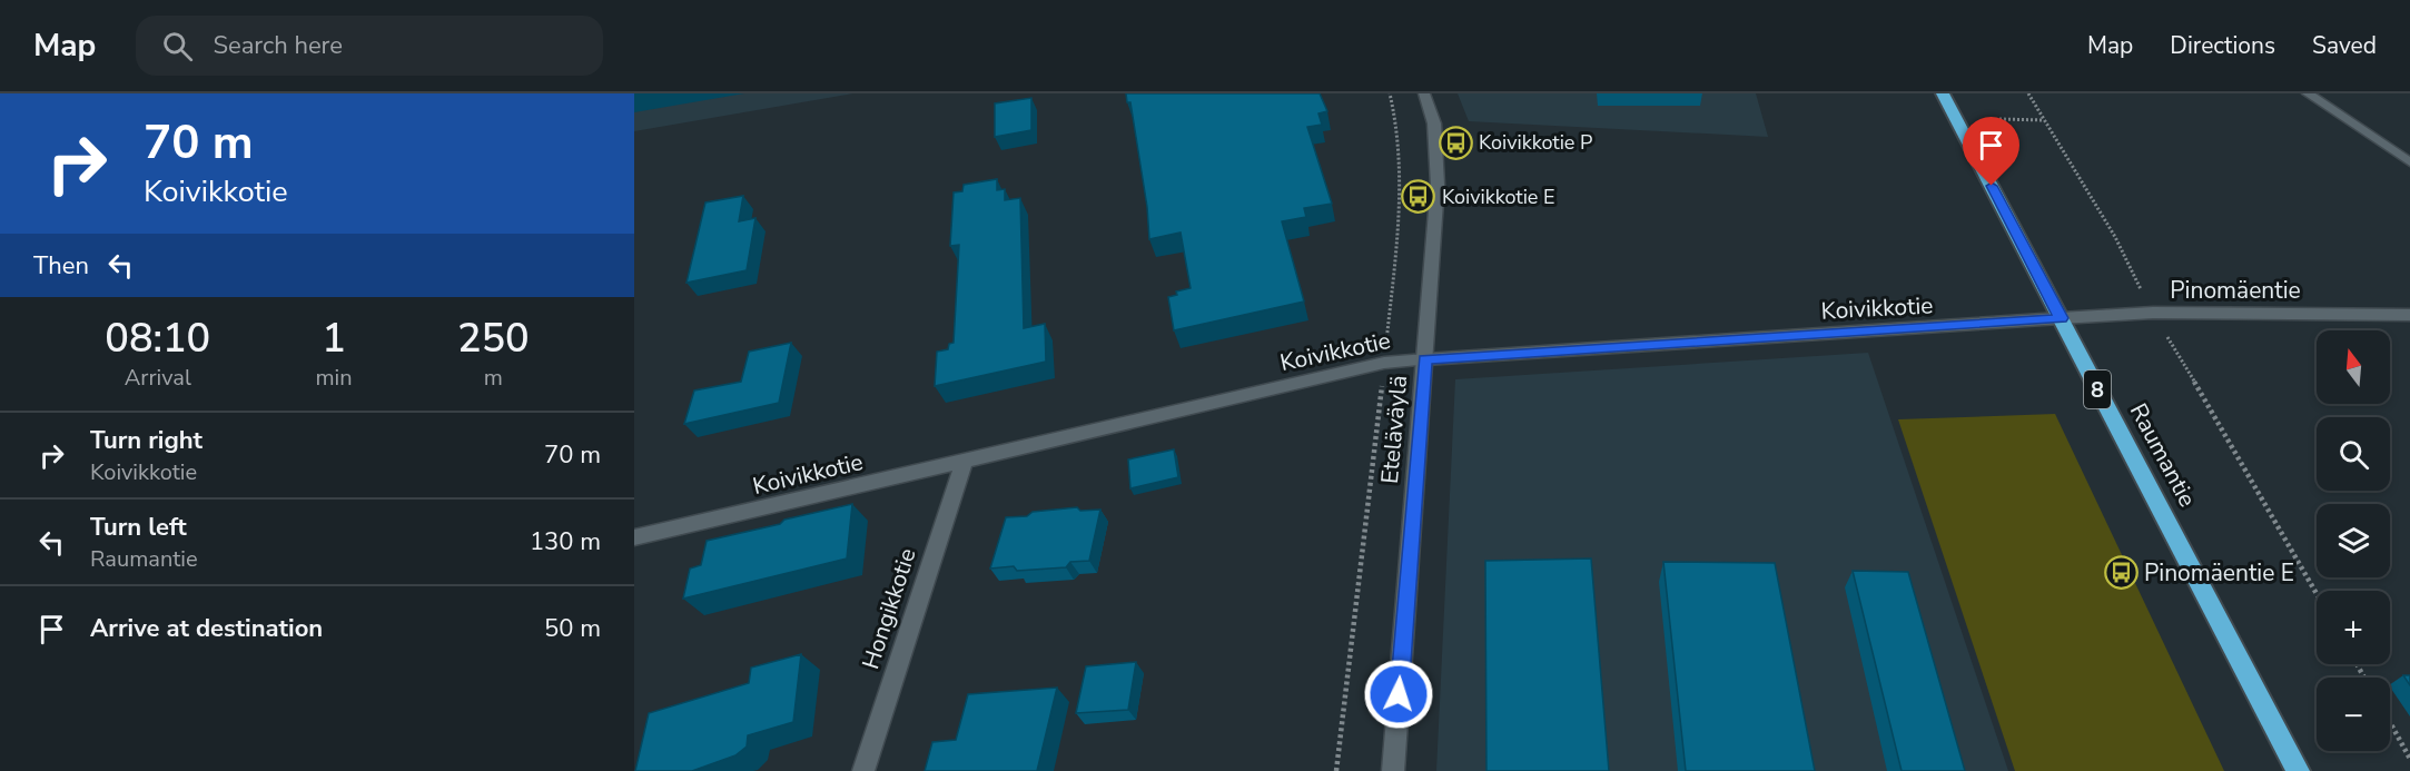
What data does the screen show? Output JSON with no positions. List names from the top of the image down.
{
  "streets": {
    "highway": ["8", "Raumantie"],
    "street": [
      "Pinomäentie",
      "Koivikkotie",
      "Eteläväylä",
      "Hongikkotie"
    ]
  },
  "crossings": [
    ["Pinomäentie", "Koivikkotie"],
    ["Pinomäentie", "Raumantie"],
    ["Koivikkotie", "Eteläväylä"],
    ["Koivikkotie", "Raumantie"],
    ["Koivikkotie", "Hongikkotie"]
  ],
  "places": {
    "bus stop": ["Koivikkotie P", "Koivikkotie E", "Pinomäentie E"]
  },
  "north": "top",
  "page": {
    "header": "Map",
    "search": "Search here",
    "nav": ["Map", "Directions", "Saved"],
    "turn": ["70 m", "Koivikkotie"],
    "then": "Then",
    "eta": [
      "08:10",
      "Arrival",
      "1",
      "min",
      "250",
      "m"
    ],
    "map_buttons": ["+", "−"],
    "list": [
      {
        "name": "Turn right",
        "note": "Koivikkotie",
        "value": "70 m"
      },
      {
        "name": "Turn left",
        "note": "Raumantie",
        "value": "130 m"
      },
      {
        "name": "Arrive at destination",
        "value": "50 m"
      }
    ]
  }
}
